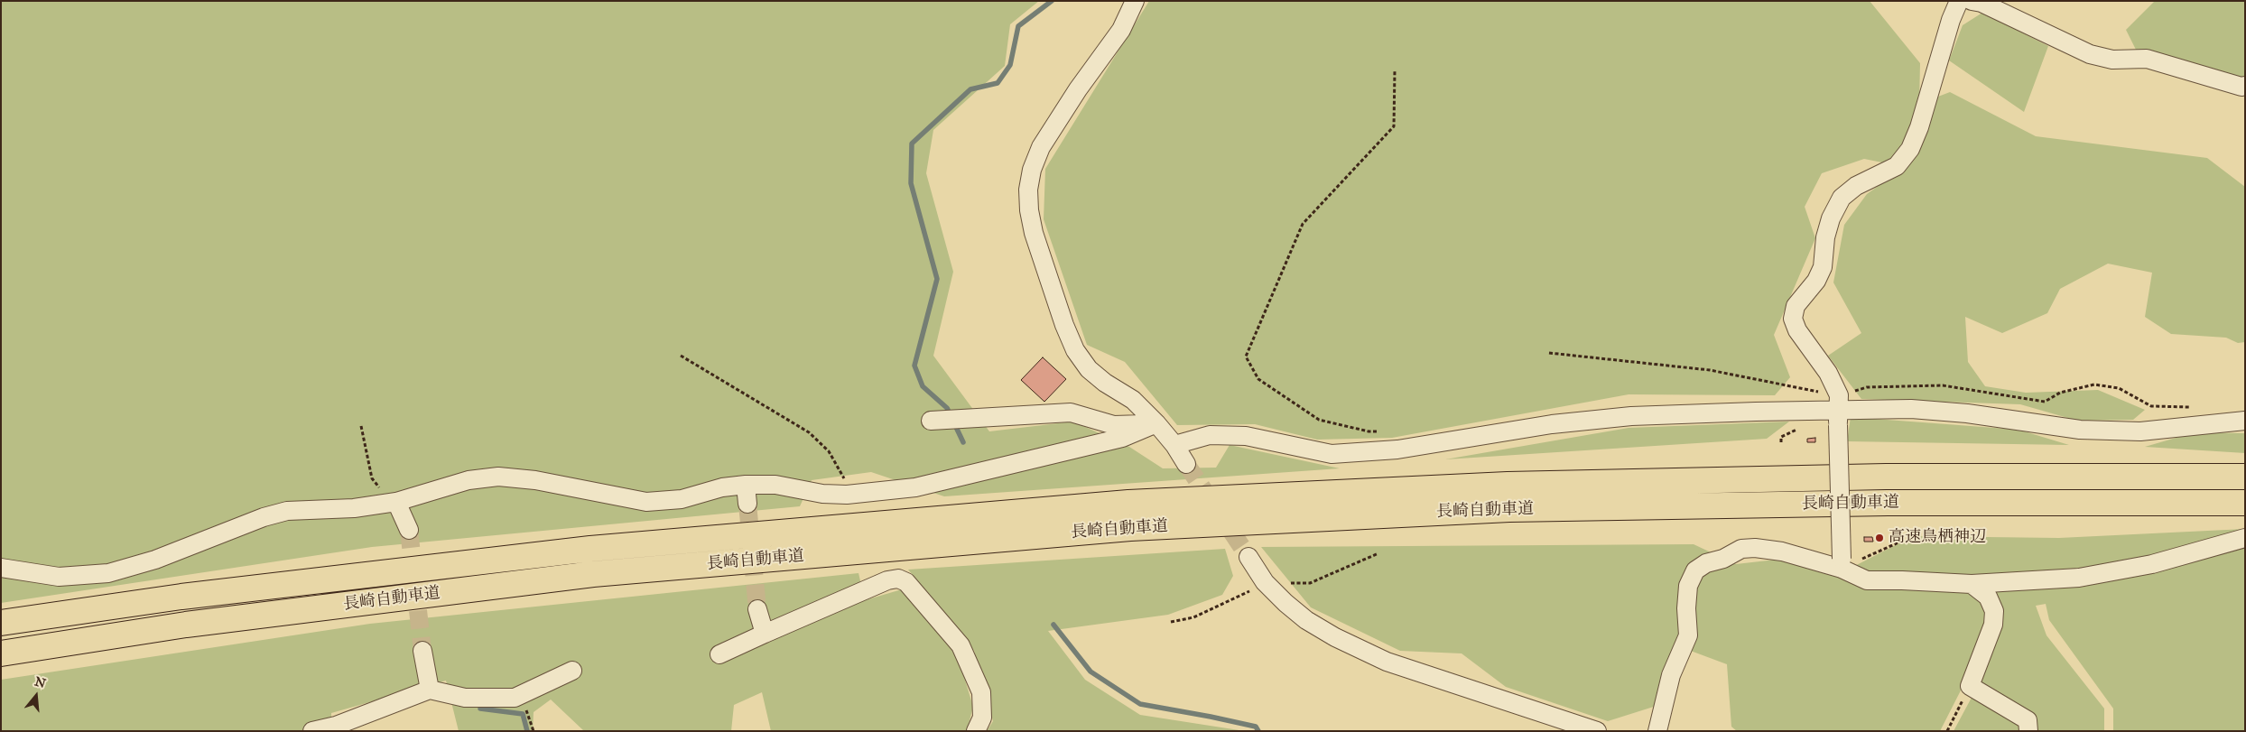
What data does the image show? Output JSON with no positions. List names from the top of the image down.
{
  "streets": {
    "highway": ["長崎自動車道"]
  },
  "places": ["高速鳥栖神辺"],
  "north": "top"
}
